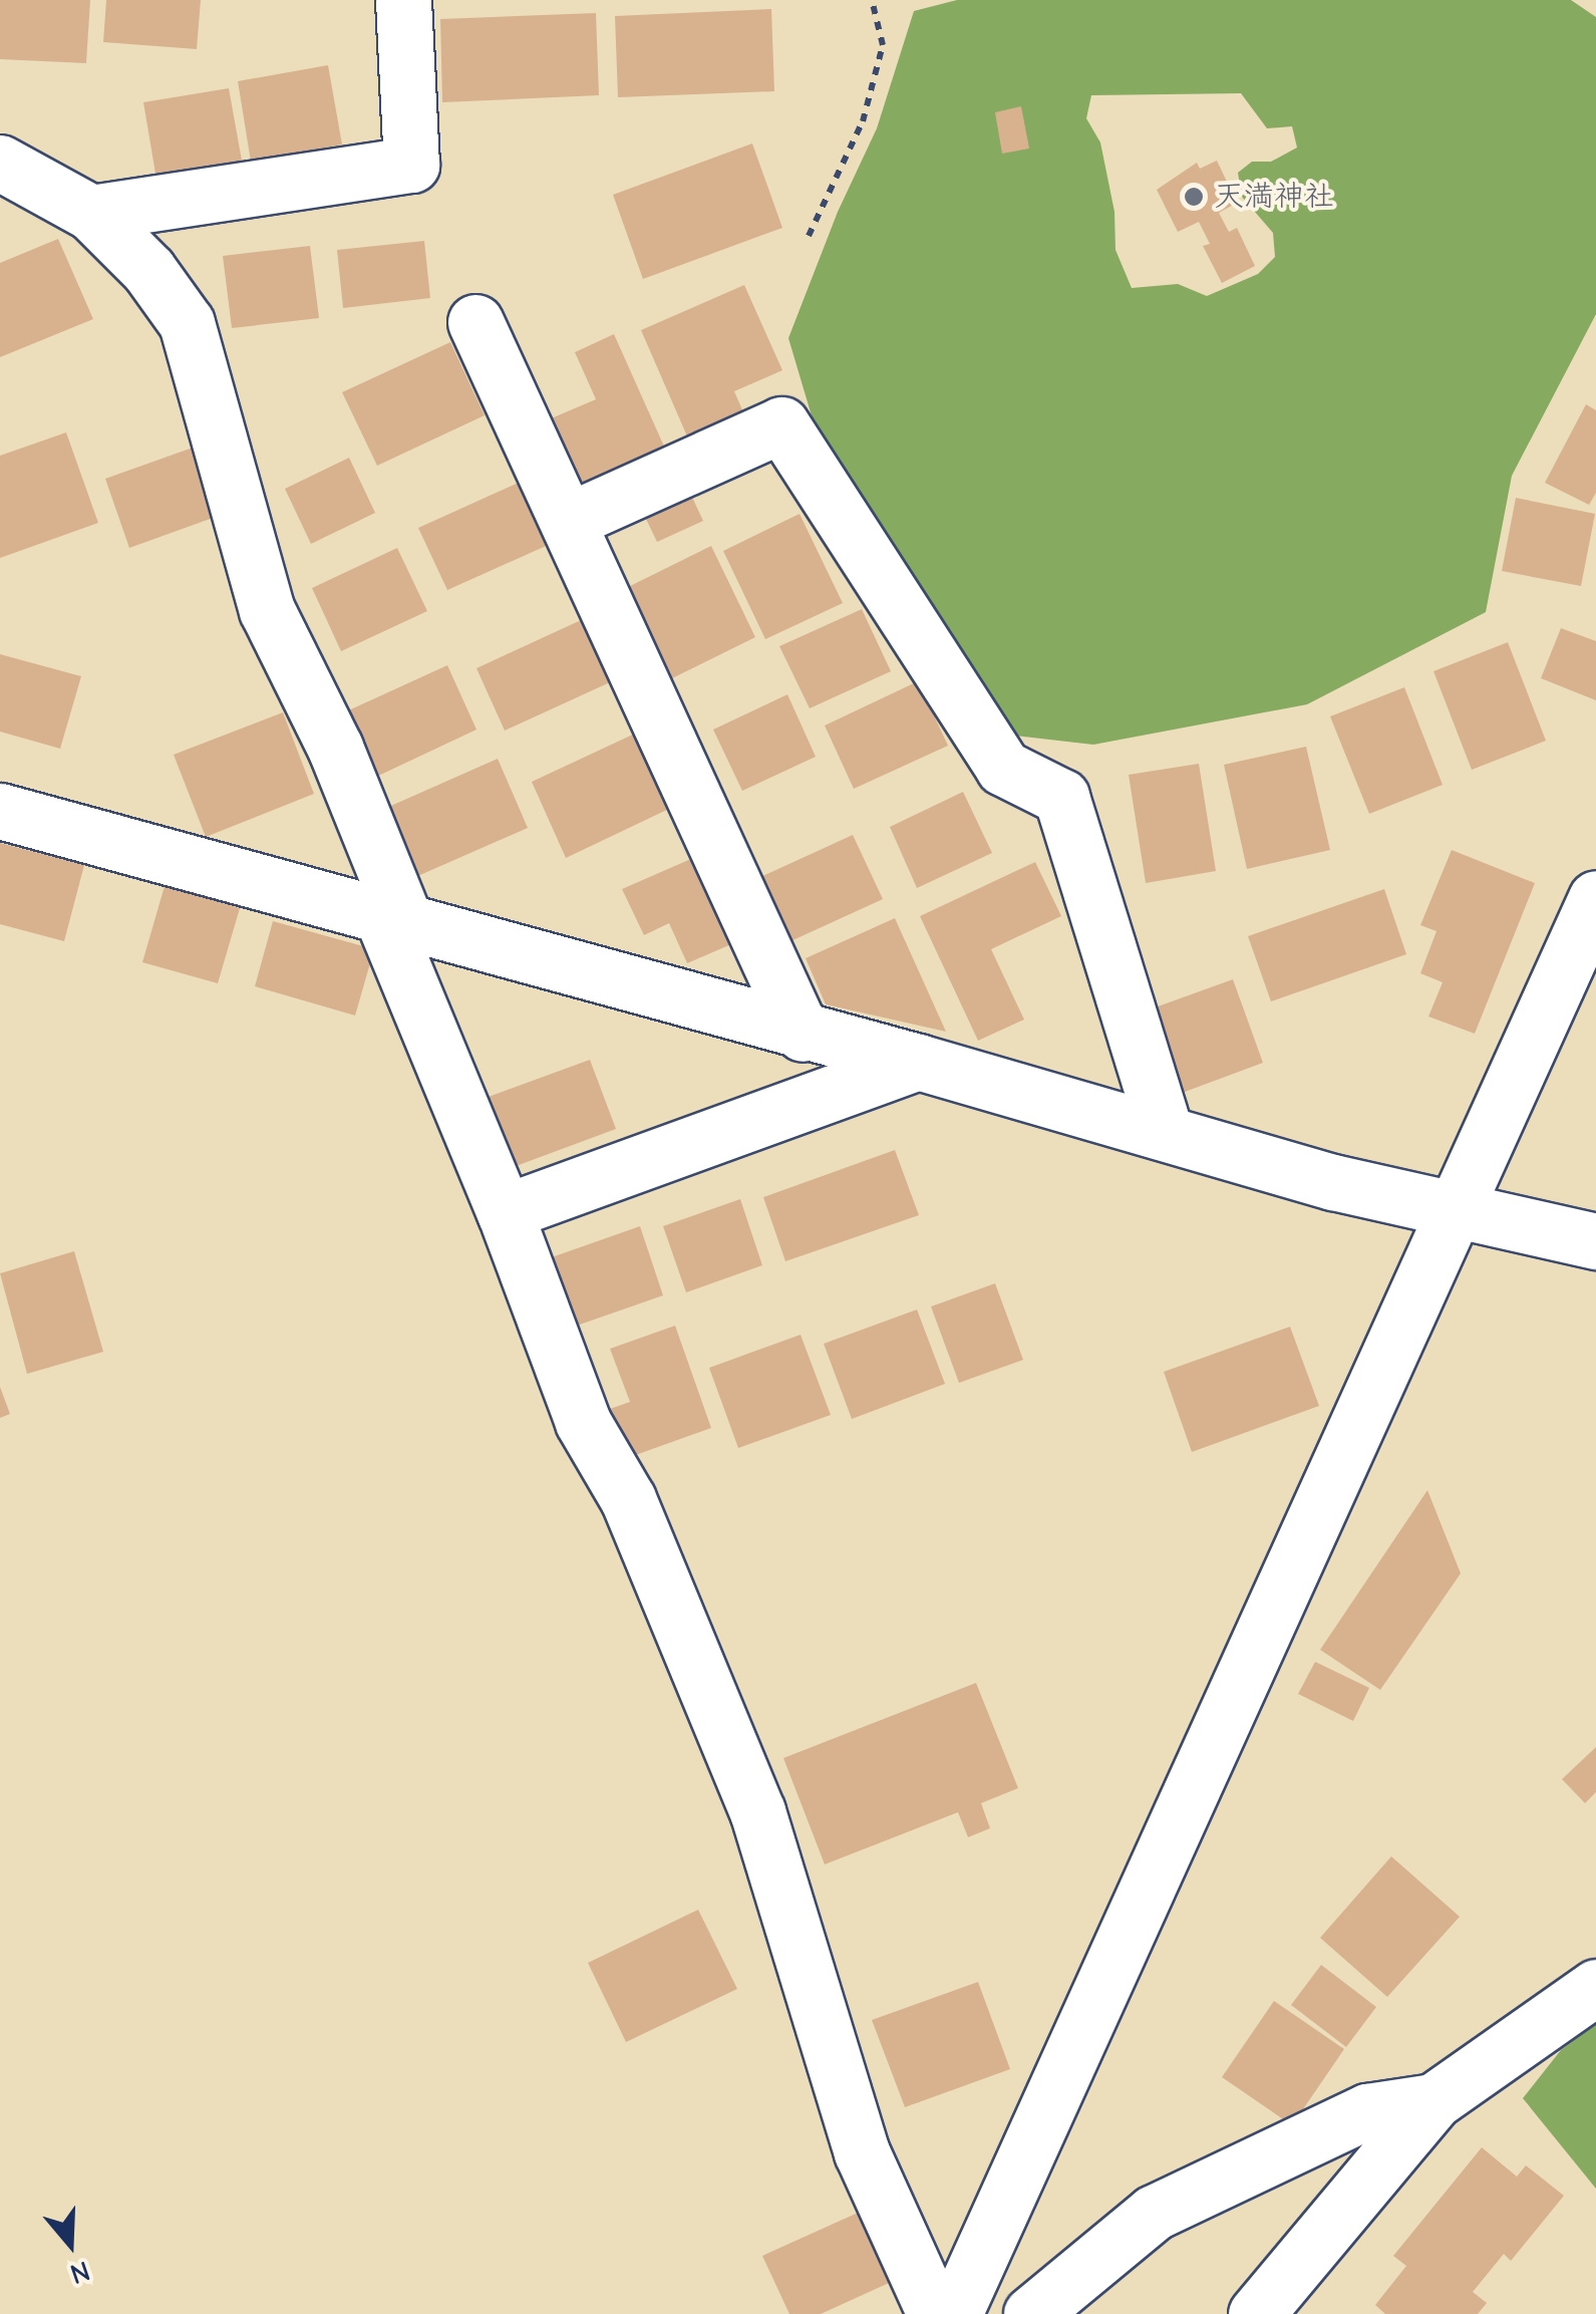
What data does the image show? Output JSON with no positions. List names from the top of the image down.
{
  "places": ["天満神社"],
  "north": "bottom"
}
